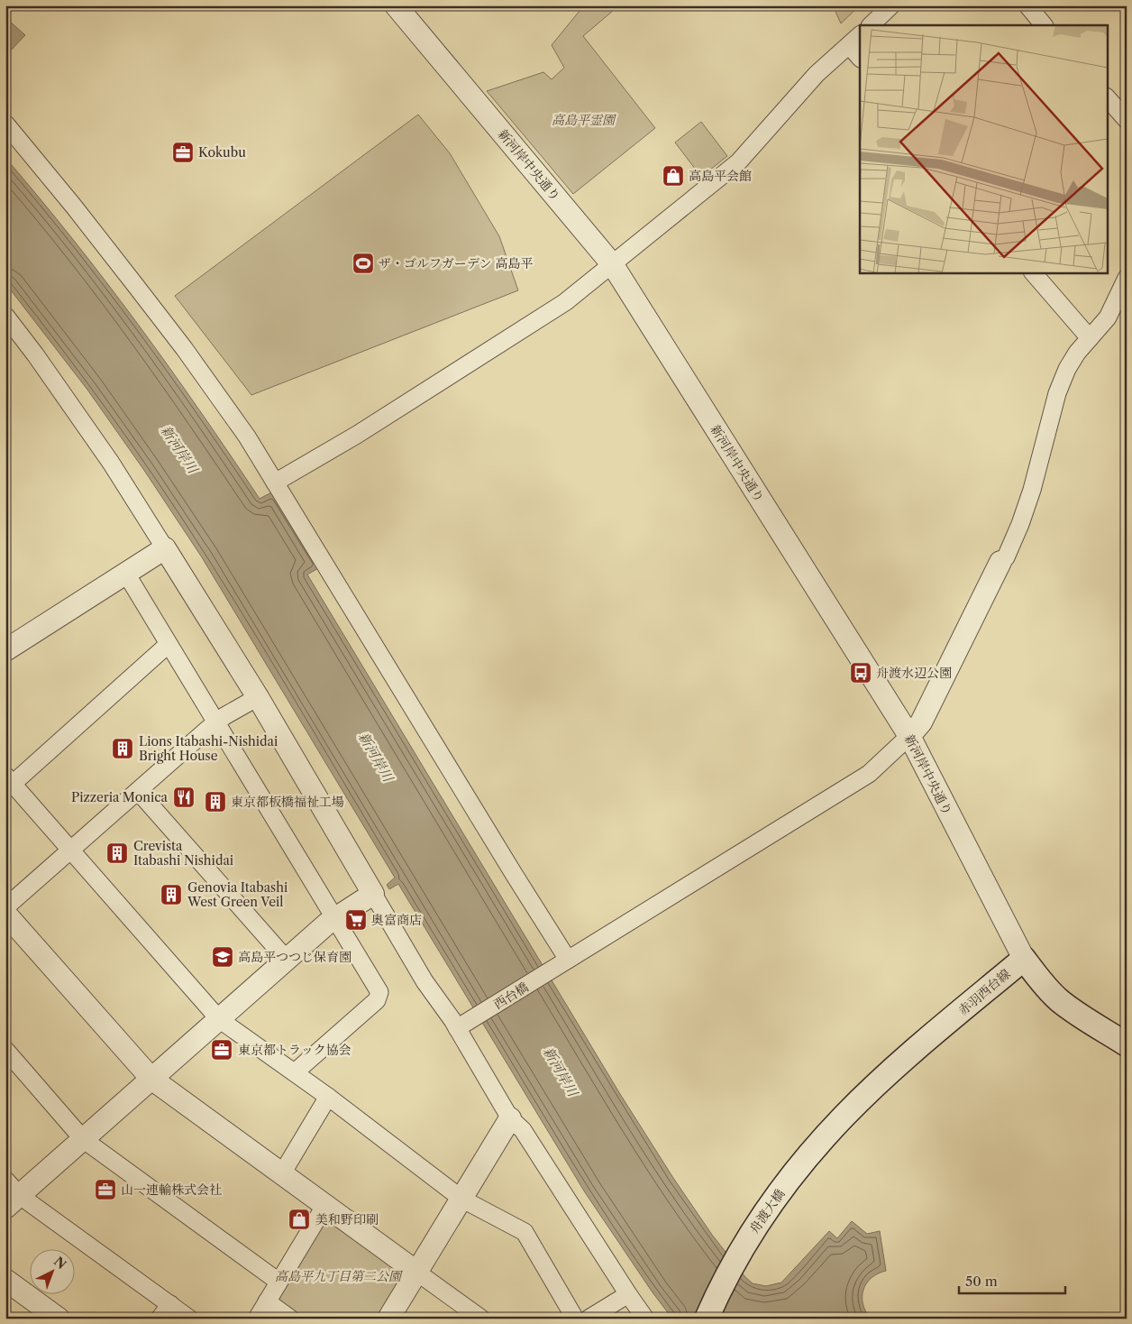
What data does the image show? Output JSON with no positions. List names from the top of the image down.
{
  "streets": {
    "main road": ["赤羽西台線", "舟渡大橋"],
    "street": ["新河岸中央通り", "西台橋"]
  },
  "crossings": [
    ["新河岸中央通り", "赤羽西台線"],
    ["新河岸中央通り", "西台橋"],
    ["赤羽西台線", "舟渡大橋"]
  ],
  "water": ["新河岸川"],
  "parks": ["高島平霊園", "高島平九丁目第二公園"],
  "places": {
    "office": ["Kokubu", "東京都トラック協会", "山一連輸株式会社"],
    "shop": ["高島平会館", "美和野印刷"],
    "sports": ["ザ・ゴルフガーデン 高島平"],
    "bus stop": ["舟渡水辺公園"],
    "building": [
      "Lions Itabashi-Nishidai Bright House",
      "東京都板橋福祉工場",
      "Crevista Itabashi Nishidai",
      "Genovia Itabashi West Green Veil"
    ],
    "restaurant": ["Pizzeria Monica"],
    "supermarket": ["奥富商店"],
    "school or university": ["高島平つつじ保育園"]
  },
  "scale_bar": "50 m",
  "north": "top right"
}
